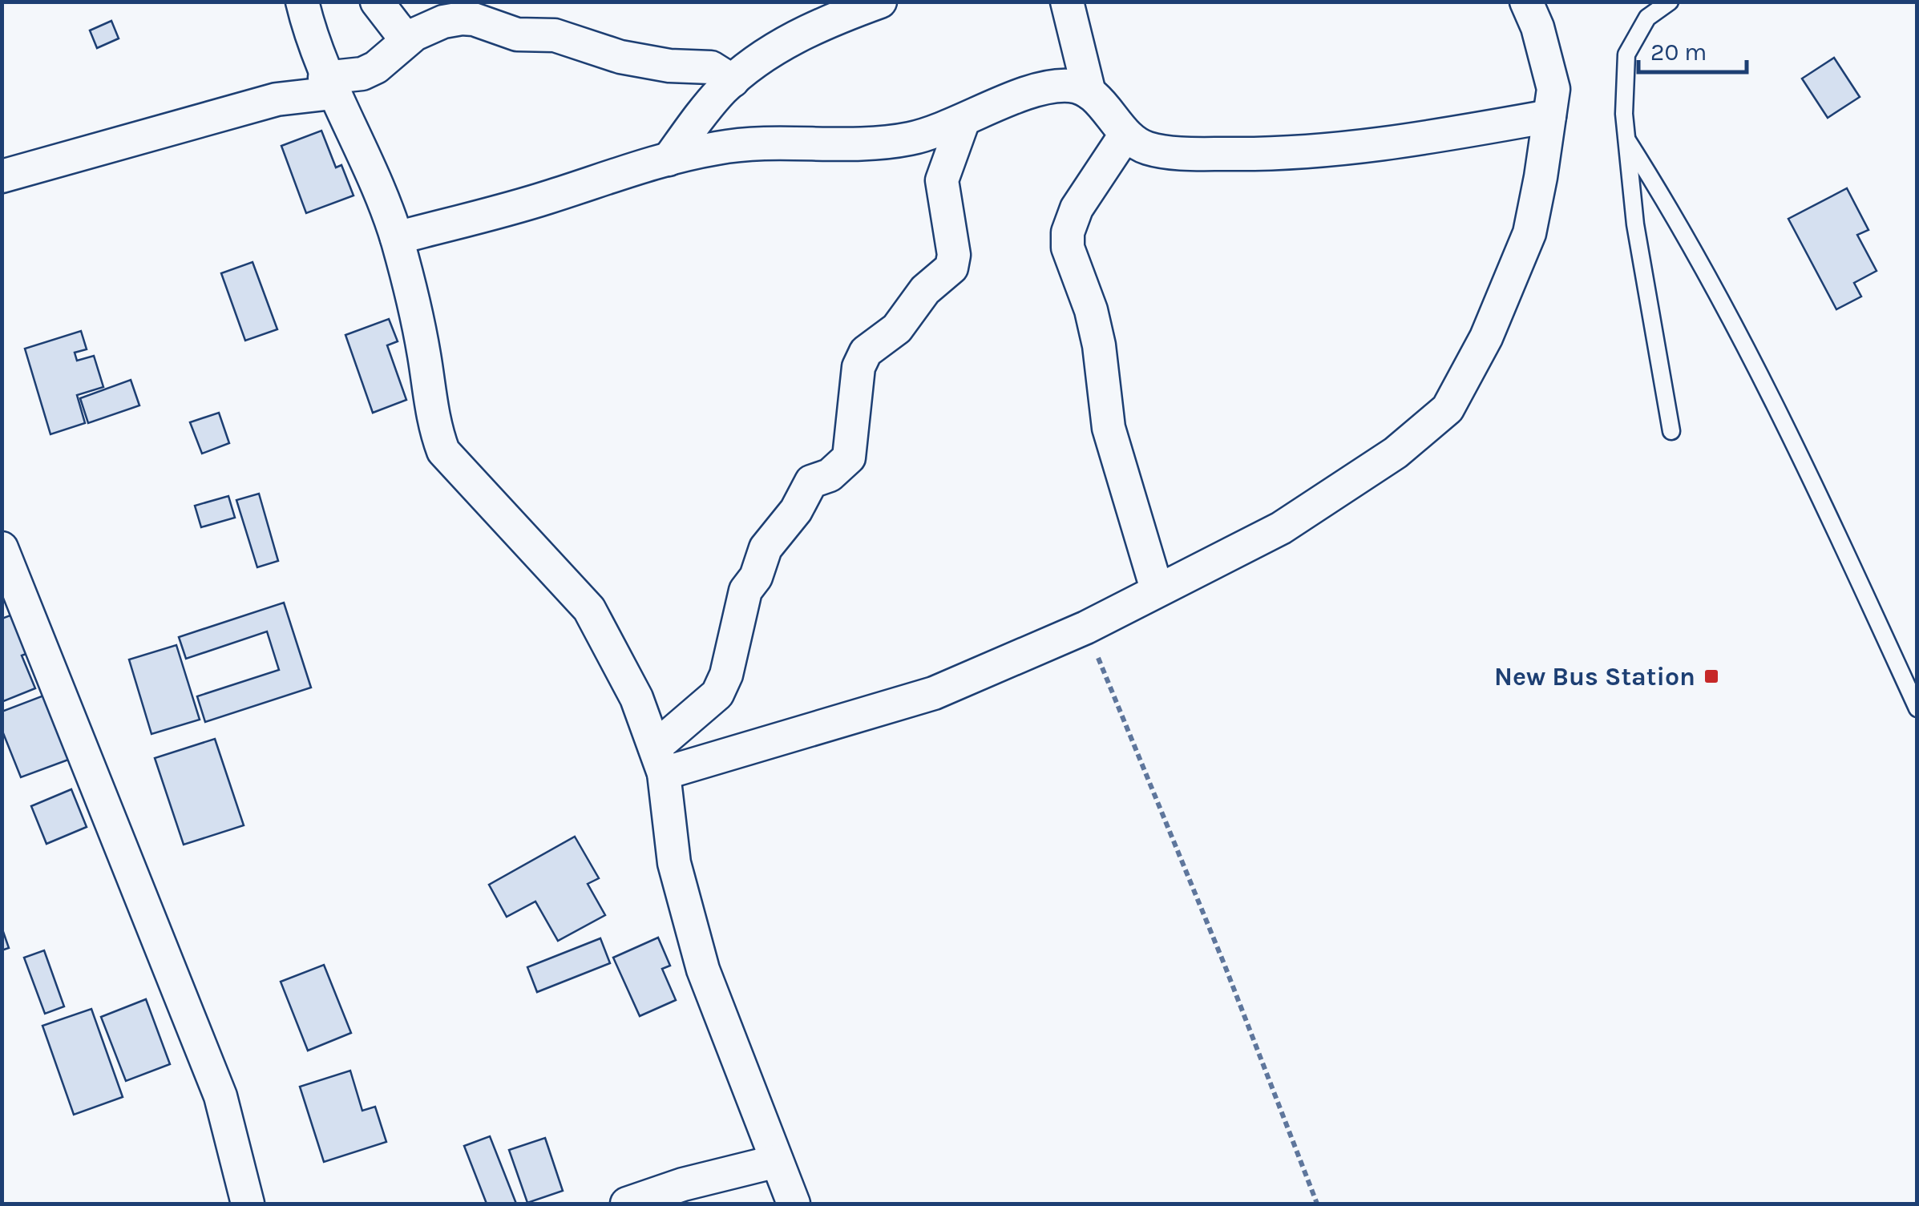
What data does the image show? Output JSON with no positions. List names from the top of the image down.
{
  "places": {
    "transit": ["New Bus Station"]
  },
  "scale_bar": "20 m"
}
